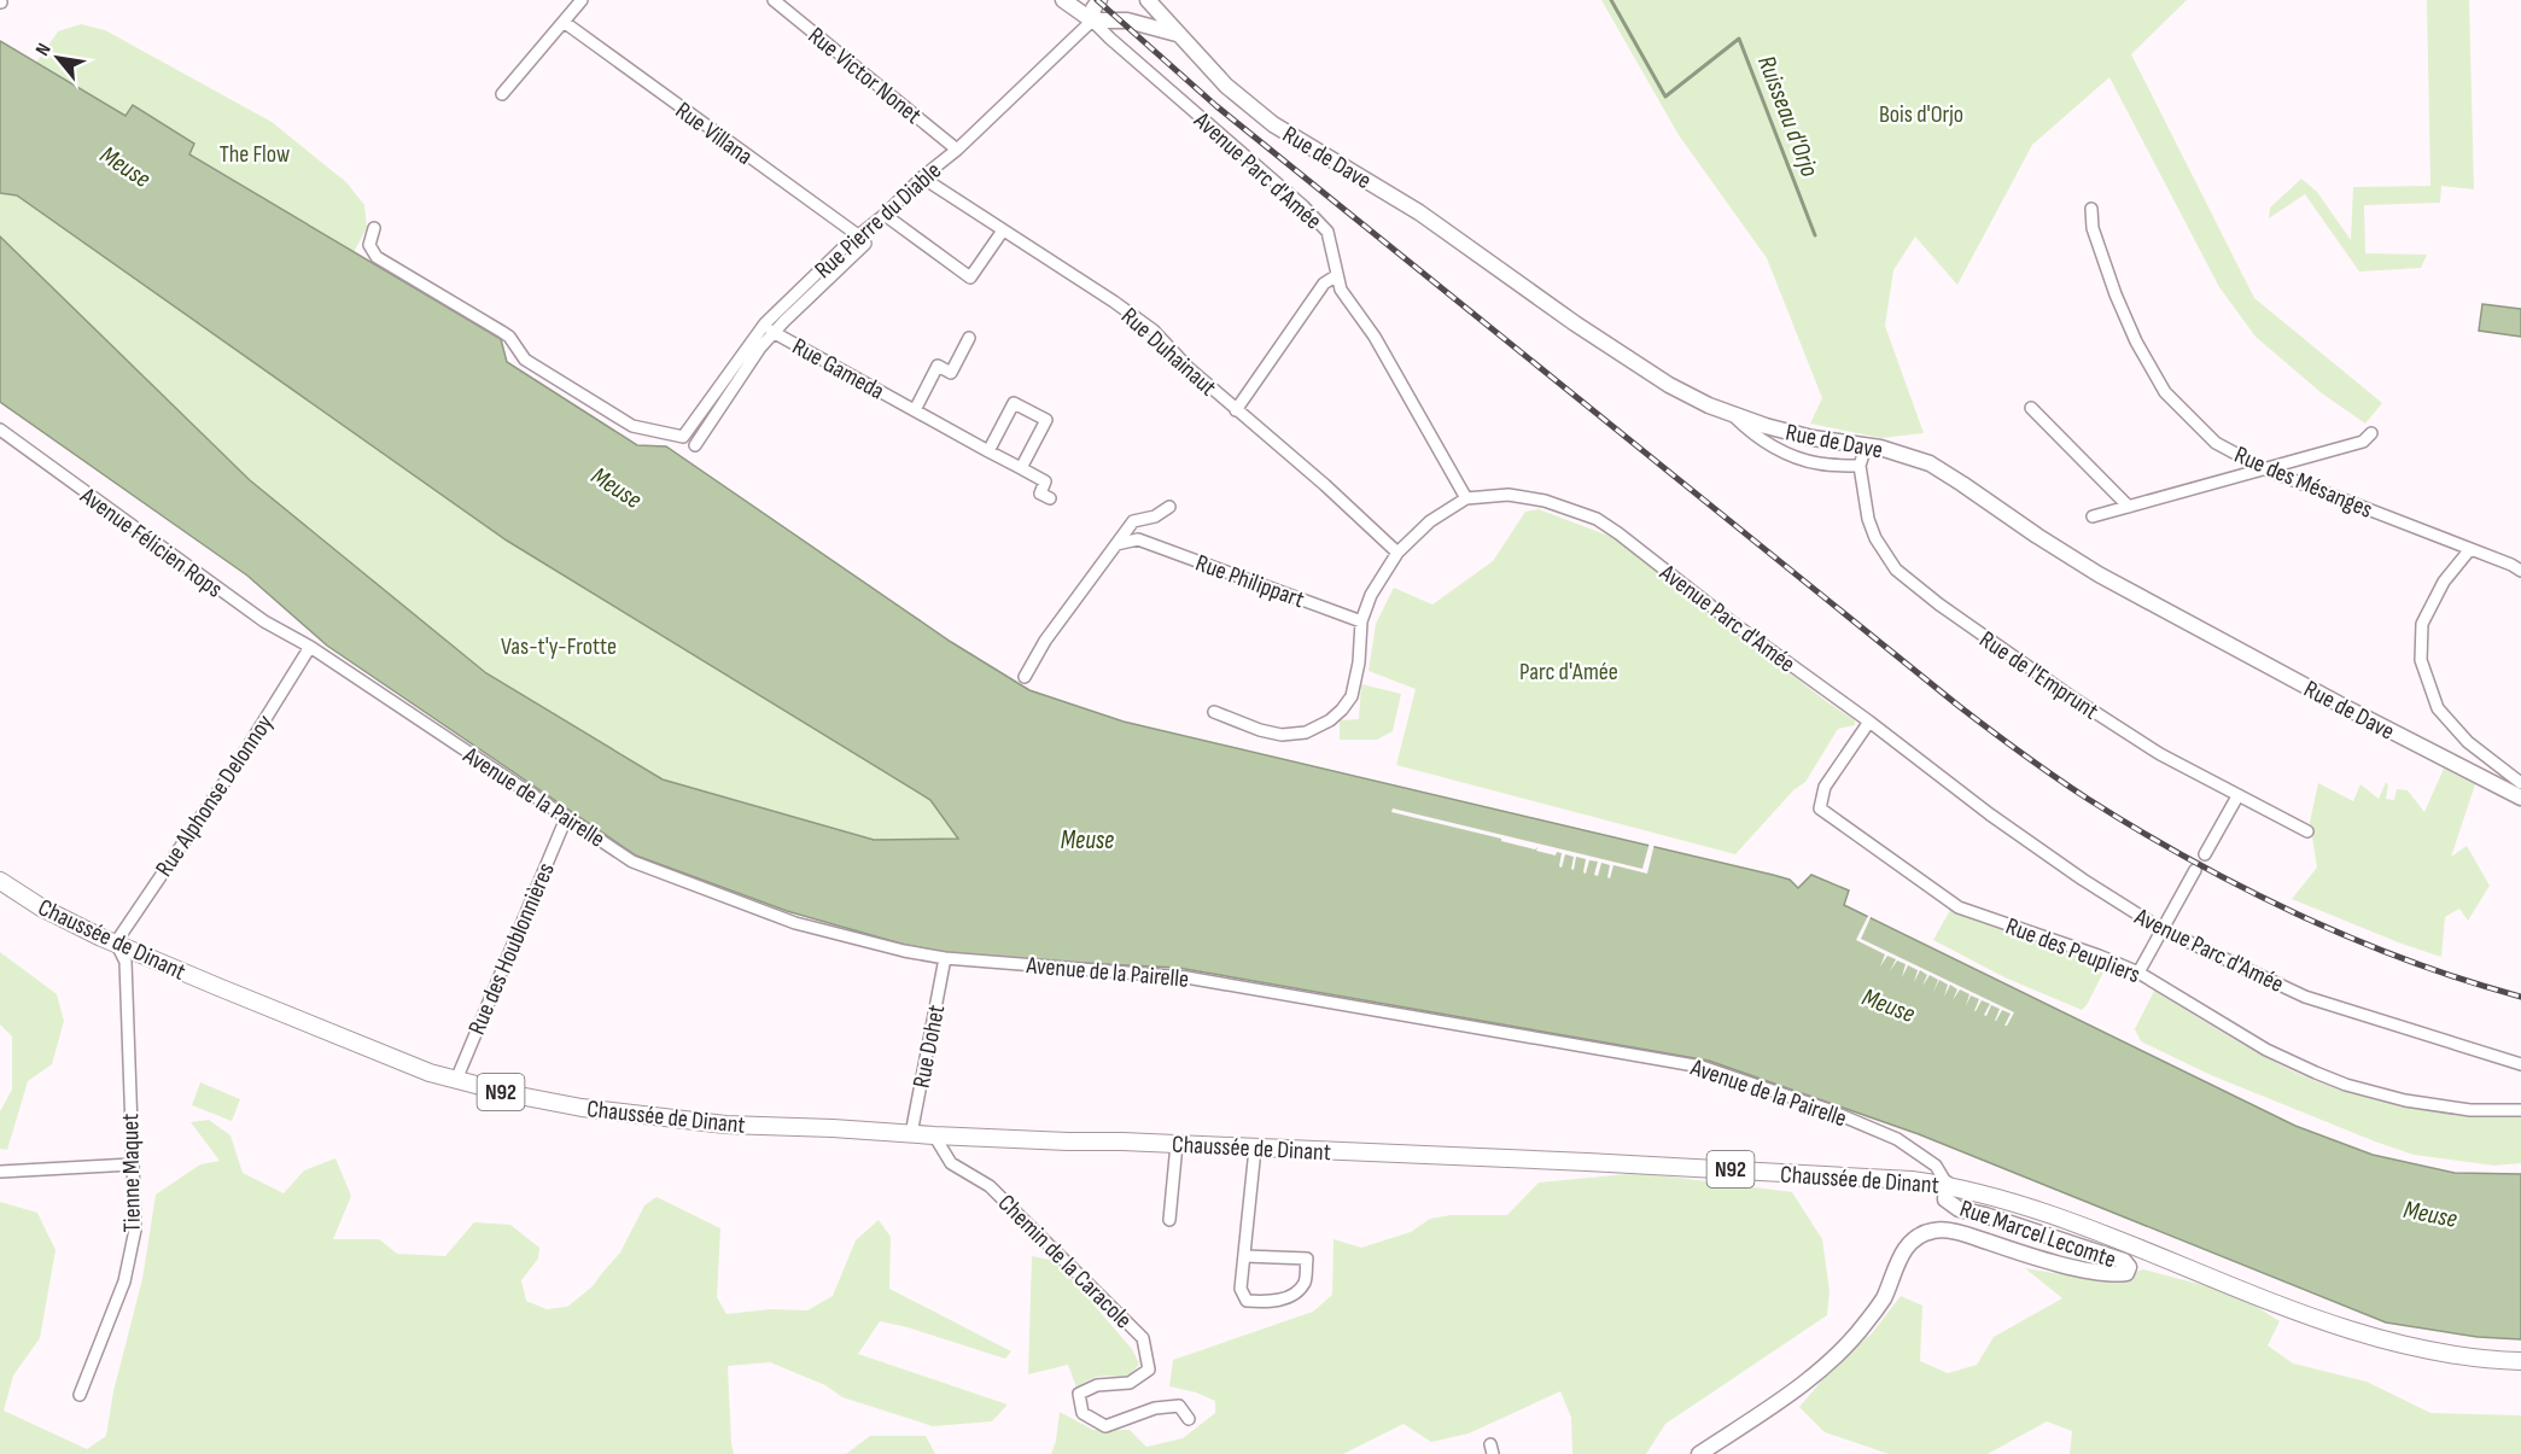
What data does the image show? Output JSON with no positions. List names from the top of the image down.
{
  "streets": {
    "main road": [
      "Rue de Dave",
      "Chaussée de Dinant",
      "N92",
      "Rue Marcel Lecomte"
    ],
    "street": [
      "Rue Victor Nonet",
      "Rue Villana",
      "Avenue Parc d'Amée",
      "Rue Pierre du Diable",
      "Rue Duhainaut",
      "Rue Gameda",
      "Rue des Mésanges",
      "Avenue Félicien Rops",
      "Rue Philippart",
      "Rue de l'Emprunt",
      "Rue Alphonse Delonnoy",
      "Avenue de la Pairelle",
      "Rue des Houblonnières",
      "Rue des Peupliers",
      "Rue Dohet",
      "Tienne Maquet",
      "Chemin de la Caracole"
    ]
  },
  "crossings": [
    ["Rue Victor Nonet", "Rue Pierre du Diable"],
    ["Rue Villana", "Rue Pierre du Diable"],
    ["Rue de Dave", "Rue de l'Emprunt"],
    ["Avenue Parc d'Amée", "Rue Pierre du Diable"],
    ["Avenue Parc d'Amée", "Rue des Peupliers"],
    ["Rue Pierre du Diable", "Rue Duhainaut"],
    ["Rue Pierre du Diable", "Rue Gameda"],
    ["Avenue Félicien Rops", "Rue Alphonse Delonnoy"],
    ["Avenue Félicien Rops", "Avenue de la Pairelle"],
    ["Rue Alphonse Delonnoy", "Avenue de la Pairelle"],
    ["Rue Alphonse Delonnoy", "Chaussée de Dinant"],
    ["Rue Alphonse Delonnoy", "Tienne Maquet"],
    ["Avenue de la Pairelle", "Chaussée de Dinant"],
    ["Avenue de la Pairelle", "Rue des Houblonnières"],
    ["Avenue de la Pairelle", "Rue Dohet"],
    ["Avenue de la Pairelle", "Rue Marcel Lecomte"],
    ["Chaussée de Dinant", "Rue des Houblonnières"],
    ["Chaussée de Dinant", "Rue Dohet"],
    ["Chaussée de Dinant", "Tienne Maquet"],
    ["Chaussée de Dinant", "Rue Marcel Lecomte"],
    ["Chaussée de Dinant", "Chemin de la Caracole"]
  ],
  "water": ["Ruisseau d'Orjo", "Meuse"],
  "parks": [
    "Bois d'Orjo",
    "The Flow",
    "Vas-t'y-Frotte",
    "Parc d'Amée"
  ],
  "north": "top left"
}
